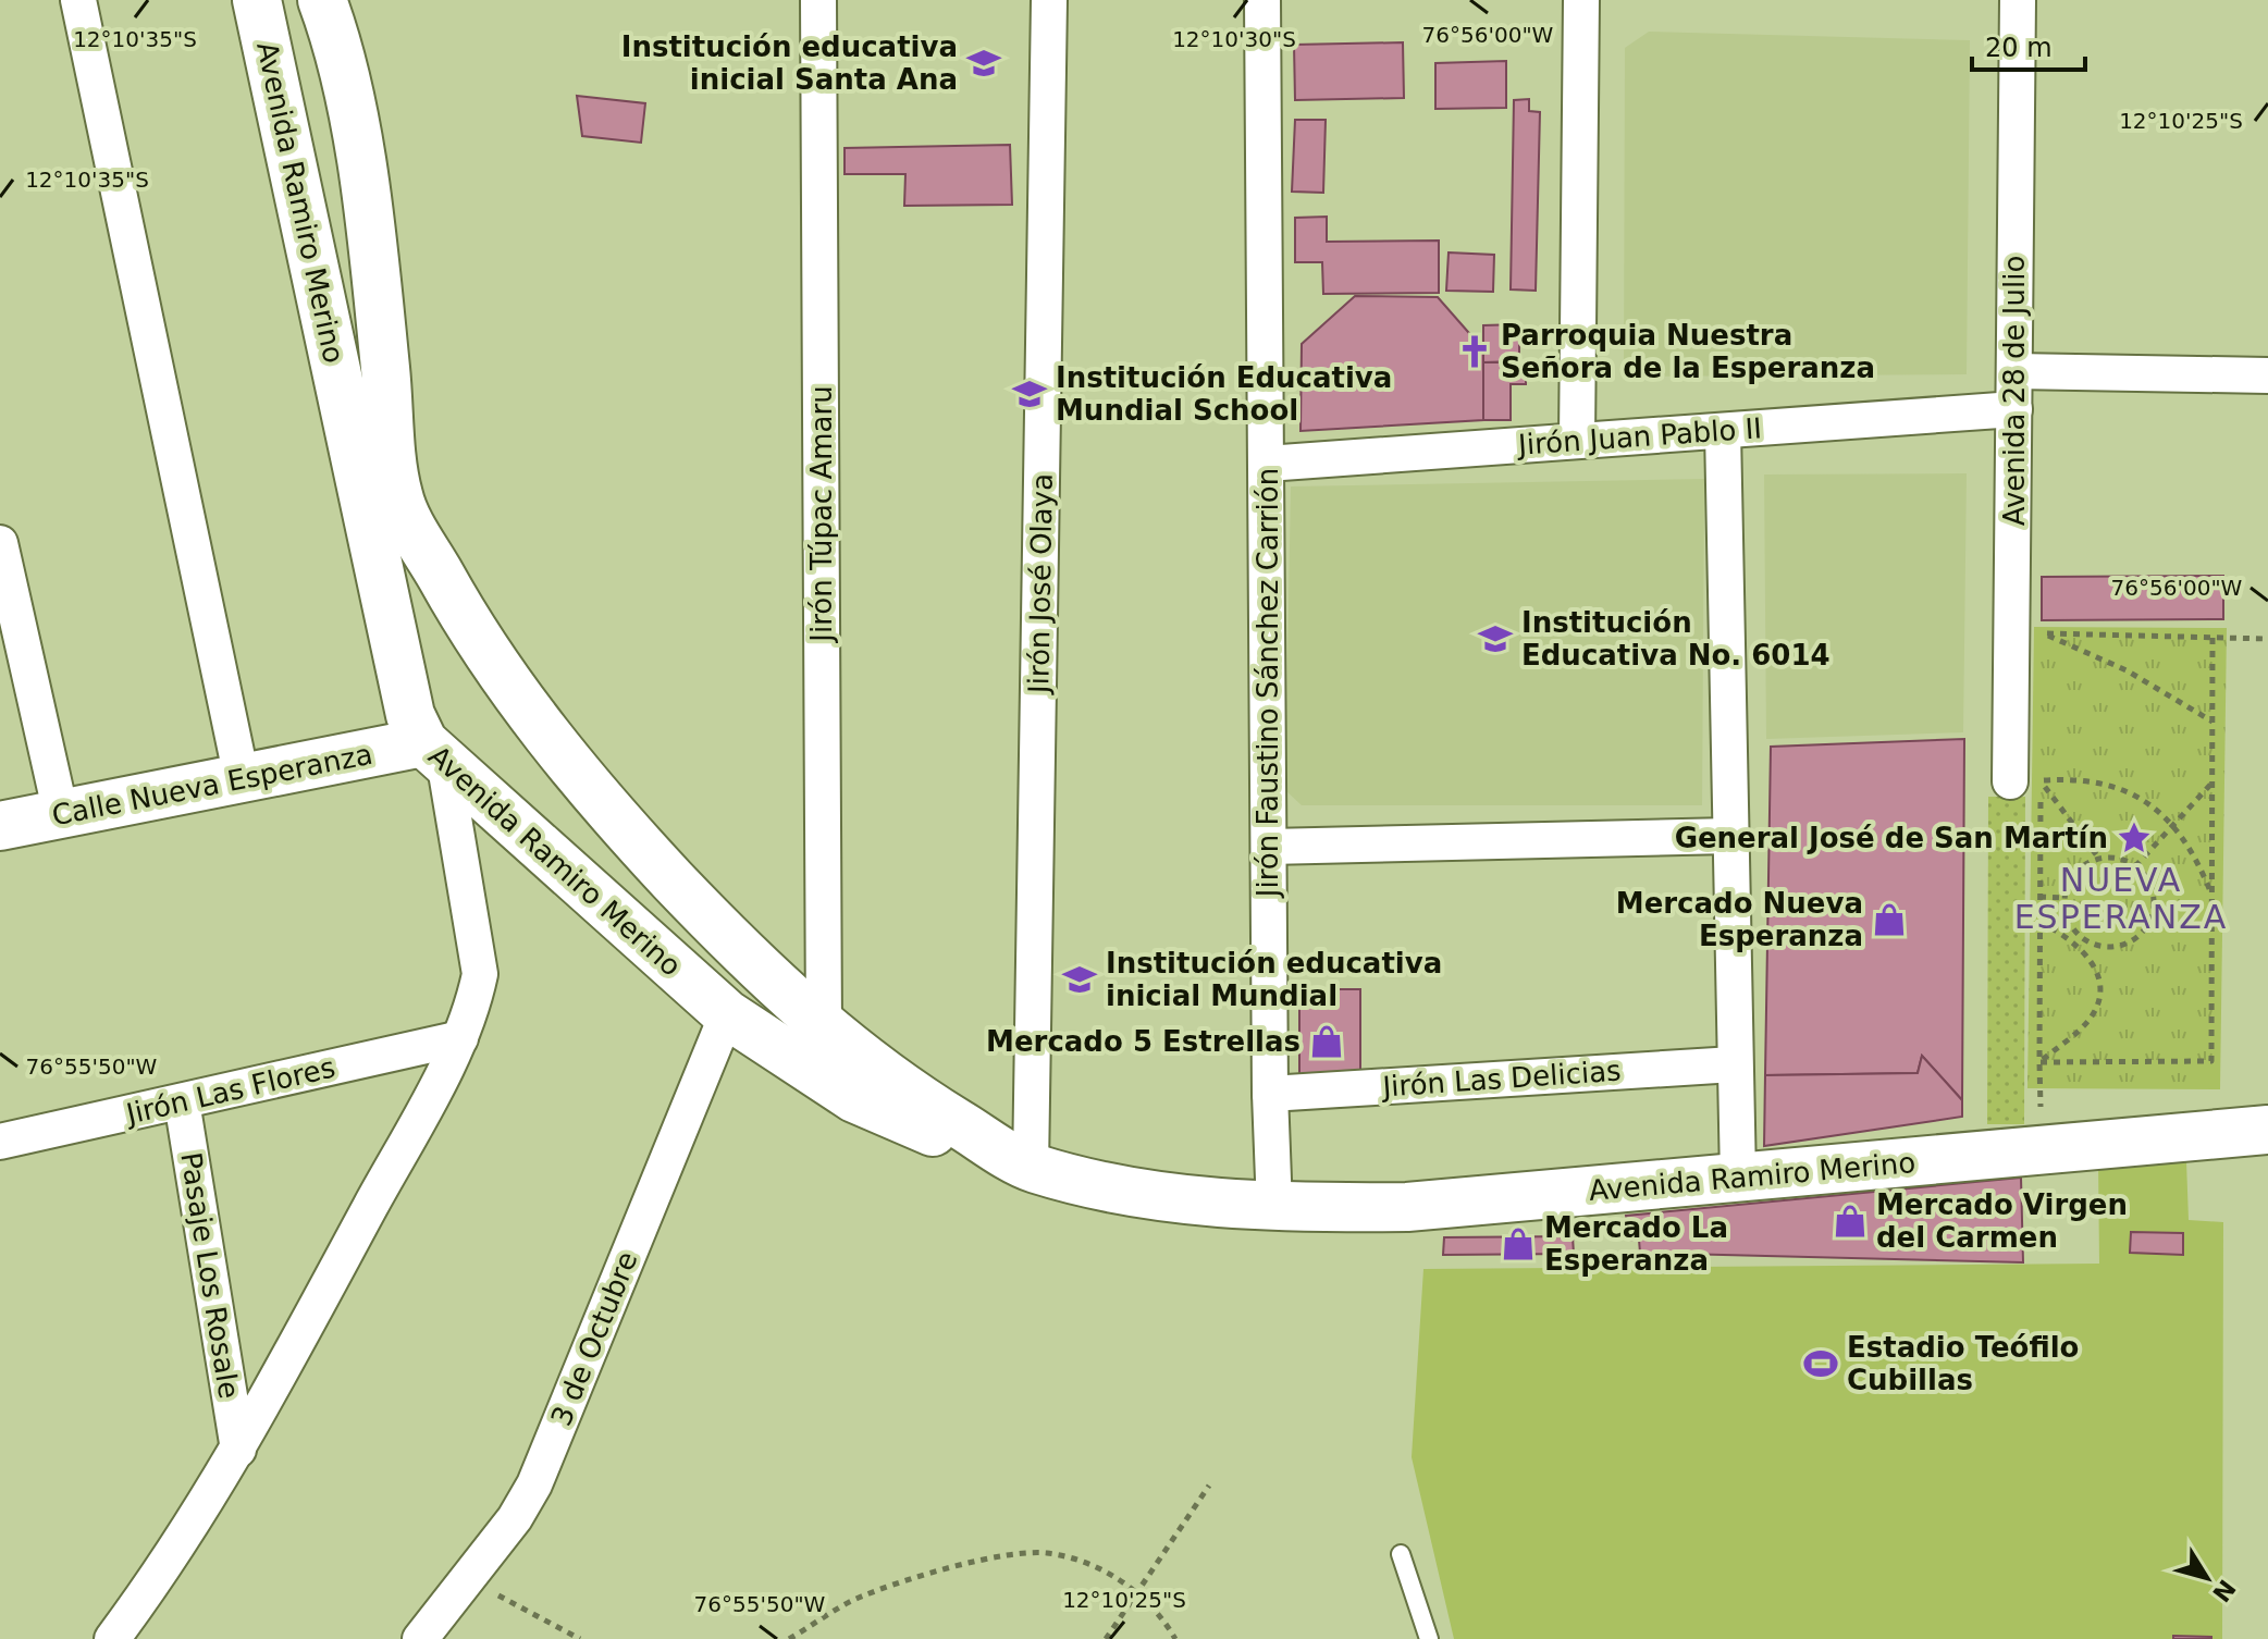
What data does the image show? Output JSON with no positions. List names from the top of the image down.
{
  "streets": {
    "street": [
      "Avenida Ramiro Merino",
      "Avenida 28 de Julio",
      "Jirón Juan Pablo II",
      "Jirón Túpac Amaru",
      "Jirón José Olaya",
      "Jirón Faustino Sánchez Carrión",
      "Calle Nueva Esperanza",
      "Jirón Las Delicias",
      "Jirón Las Flores",
      "Pasaje Los Rosale",
      "3 de Octubre"
    ]
  },
  "crossings": [
    ["Avenida Ramiro Merino", "Jirón Túpac Amaru"],
    ["Avenida Ramiro Merino", "Jirón José Olaya"],
    ["Avenida Ramiro Merino", "Jirón Faustino Sánchez Carrión"],
    ["Avenida Ramiro Merino", "Calle Nueva Esperanza"],
    ["Avenida Ramiro Merino", "3 de Octubre"],
    ["Avenida 28 de Julio", "Jirón Juan Pablo II"],
    ["Jirón Juan Pablo II", "Jirón Faustino Sánchez Carrión"],
    ["Jirón Faustino Sánchez Carrión", "Jirón Las Delicias"],
    ["Jirón Las Flores", "Pasaje Los Rosale"]
  ],
  "districts": ["NUEVA ESPERANZA"],
  "places": {
    "school or university": [
      "Institución educativa inicial Santa Ana",
      "Institución Educativa Mundial School",
      "Institución Educativa No. 6014",
      "Institución educativa inicial Mundial"
    ],
    "church": ["Parroquia Nuestra Señora de la Esperanza"],
    "place": ["General José de San Martín"],
    "shop": [
      "Mercado Nueva Esperanza",
      "Mercado 5 Estrellas",
      "Mercado Virgen del Carmen",
      "Mercado La Esperanza"
    ],
    "sports": ["Estadio Teófilo Cubillas"]
  },
  "scale_bar": "20 m",
  "north": "bottom right",
  "coordinates": [
    "76°56'00\"W",
    "12°10'35\"S",
    "12°10'30\"S",
    "12°10'25\"S",
    "76°55'50\"W"
  ]
}
